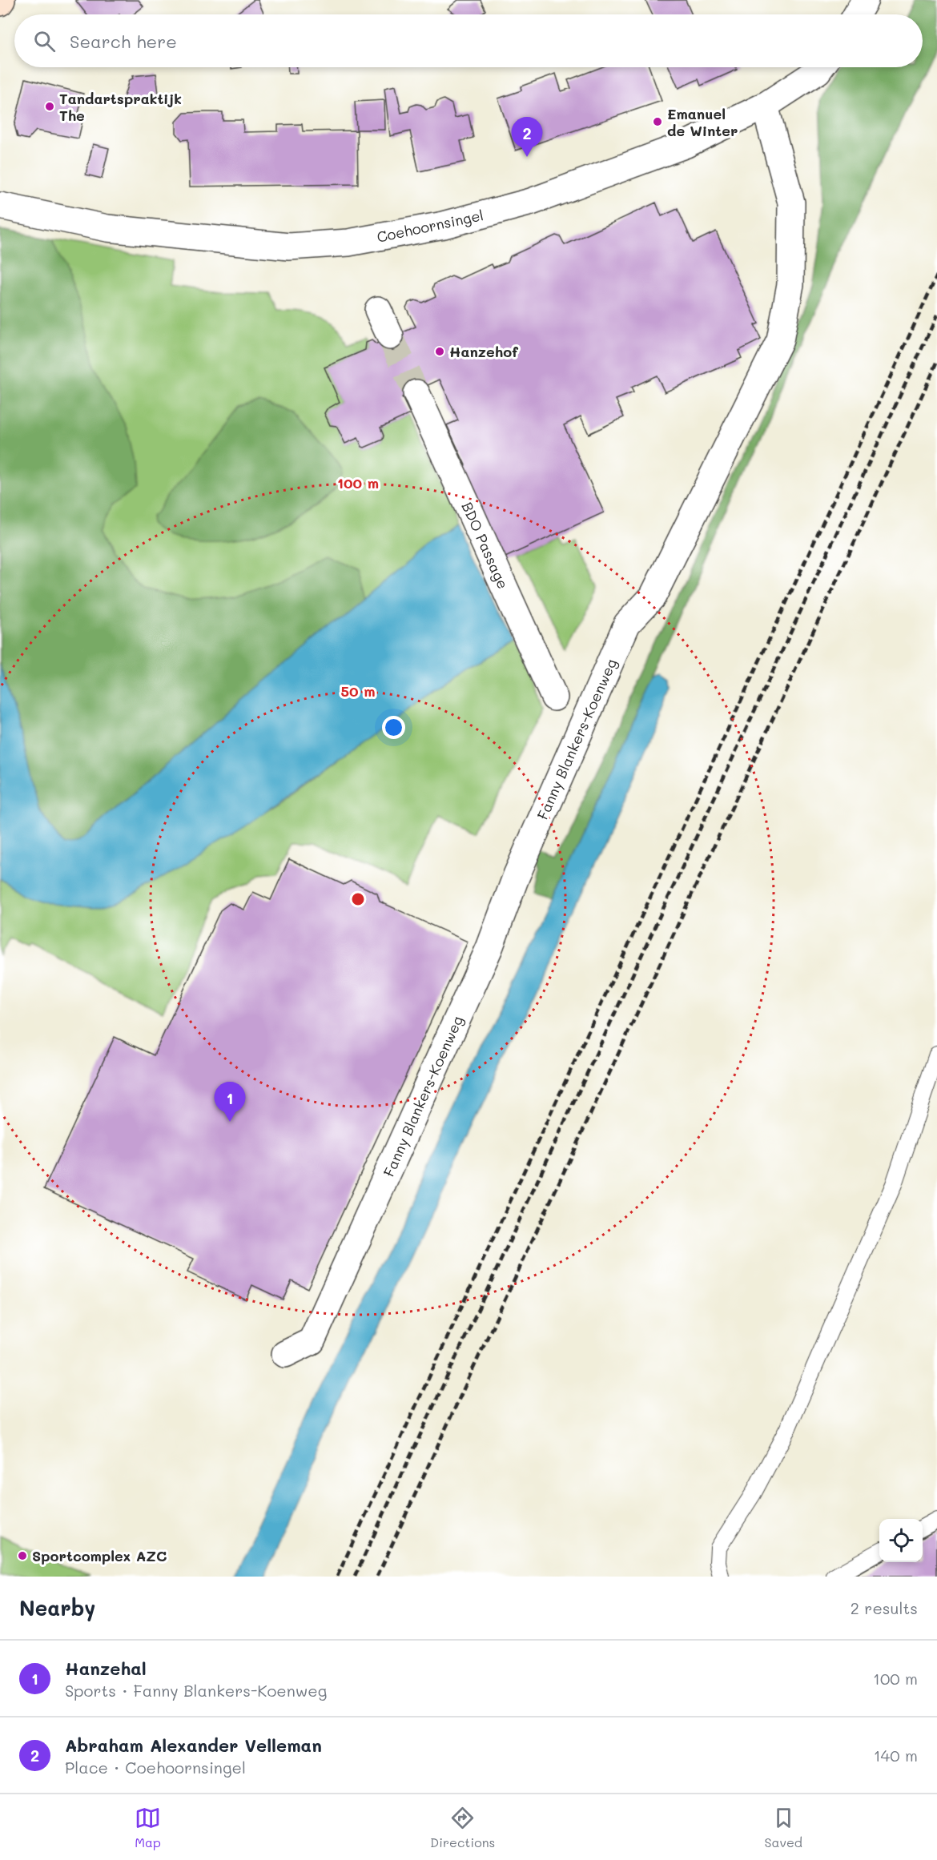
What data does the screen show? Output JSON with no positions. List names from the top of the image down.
{
  "streets": {
    "street": ["Coehoornsingel", "BDO Passage", "Fanny Blankers-Koenweg"]
  },
  "crossings": [
    ["Coehoornsingel", "Fanny Blankers-Koenweg"]
  ],
  "places": [
    "Tandartspraktijk The",
    "Emanuel de Winter",
    "Hanzehof",
    "Sportcomplex AZC"
  ],
  "page": {
    "search": "Search here",
    "pins": ["2", "1"],
    "heading": ["Nearby", "2 results"],
    "list": [
      {
        "mark": "1",
        "name": "Hanzehal",
        "note": "Sports · Fanny Blankers-Koenweg",
        "value": "100 m"
      },
      {
        "mark": "2",
        "name": "Abraham Alexander Velleman",
        "note": "Place · Coehoornsingel",
        "value": "140 m"
      }
    ],
    "nav": ["Map", "Directions", "Saved"]
  },
  "rings": ["100 m", "50 m"]
}
